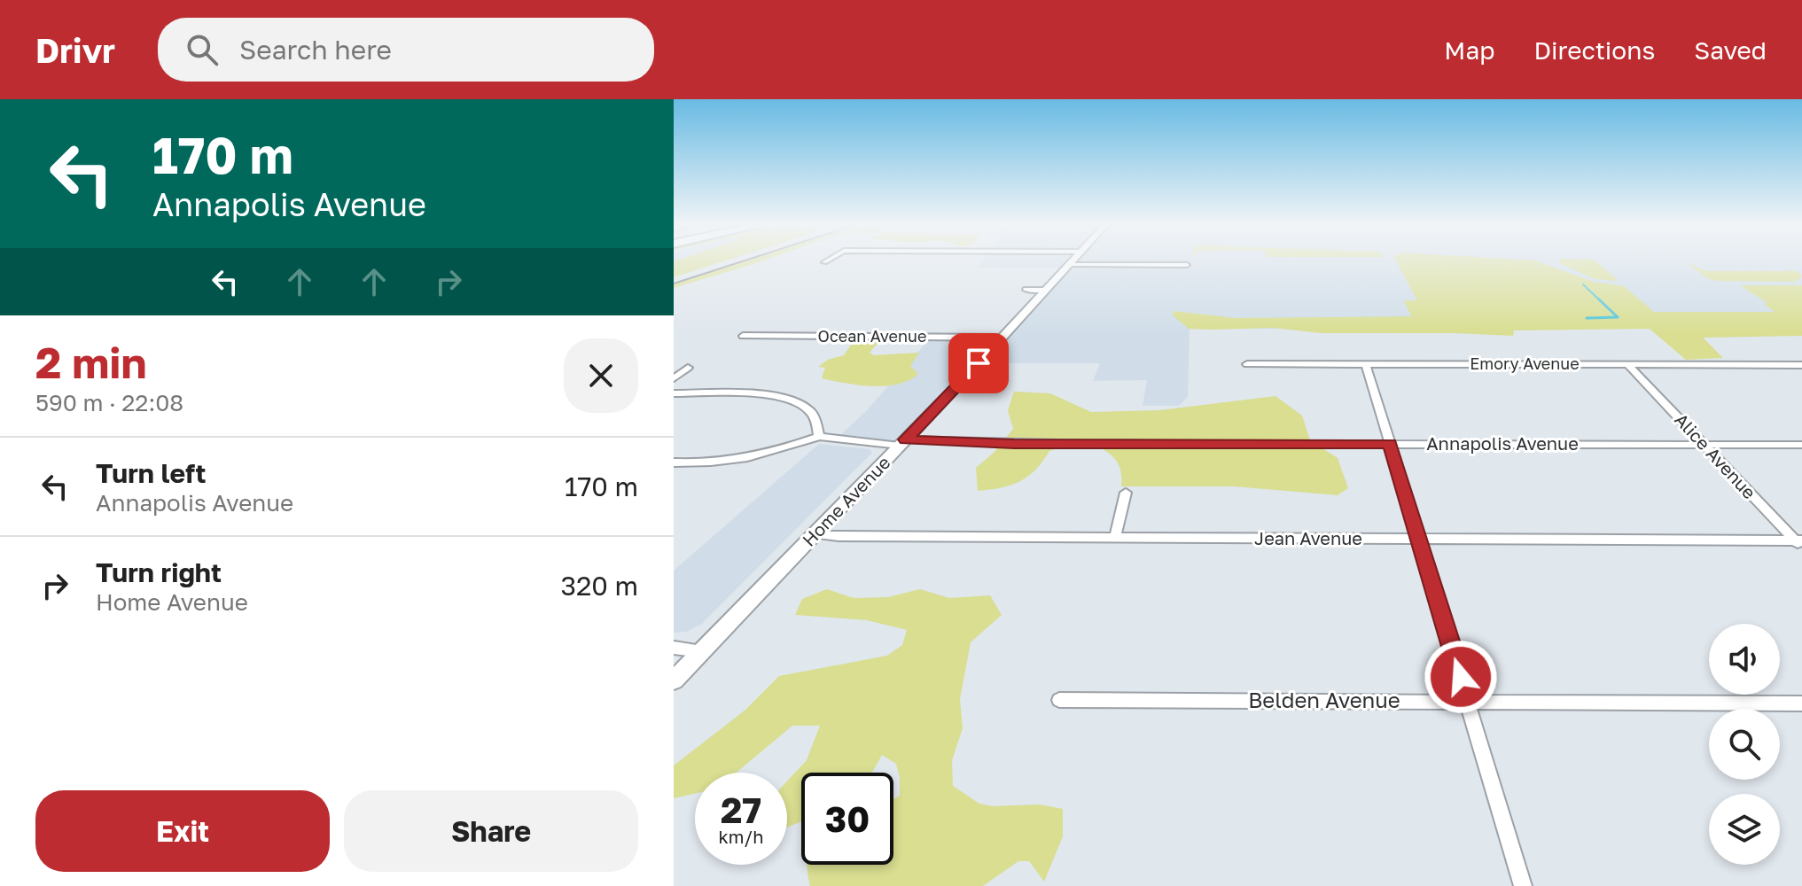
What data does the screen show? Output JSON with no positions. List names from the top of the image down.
{
  "streets": {
    "street": [
      "Ocean Avenue",
      "Emory Avenue",
      "Annapolis Avenue",
      "Alice Avenue",
      "Home Avenue",
      "Jean Avenue",
      "Belden Avenue"
    ]
  },
  "crossings": [
    ["Ocean Avenue", "Home Avenue"],
    ["Emory Avenue", "Alice Avenue"],
    ["Annapolis Avenue", "Alice Avenue"],
    ["Annapolis Avenue", "Home Avenue"],
    ["Alice Avenue", "Jean Avenue"],
    ["Home Avenue", "Jean Avenue"]
  ],
  "page": {
    "header": "Drivr",
    "search": "Search here",
    "nav": ["Map", "Directions", "Saved"],
    "turn": ["170 m", "Annapolis Avenue"],
    "heading": ["2 min", "590 m · 22:08"],
    "list": [
      {
        "name": "Turn left",
        "note": "Annapolis Avenue",
        "value": "170 m"
      },
      {
        "name": "Turn right",
        "note": "Home Avenue",
        "value": "320 m"
      }
    ],
    "speed": "27 km/h",
    "limit": "30",
    "buttons": ["Exit", "Share"]
  }
}
